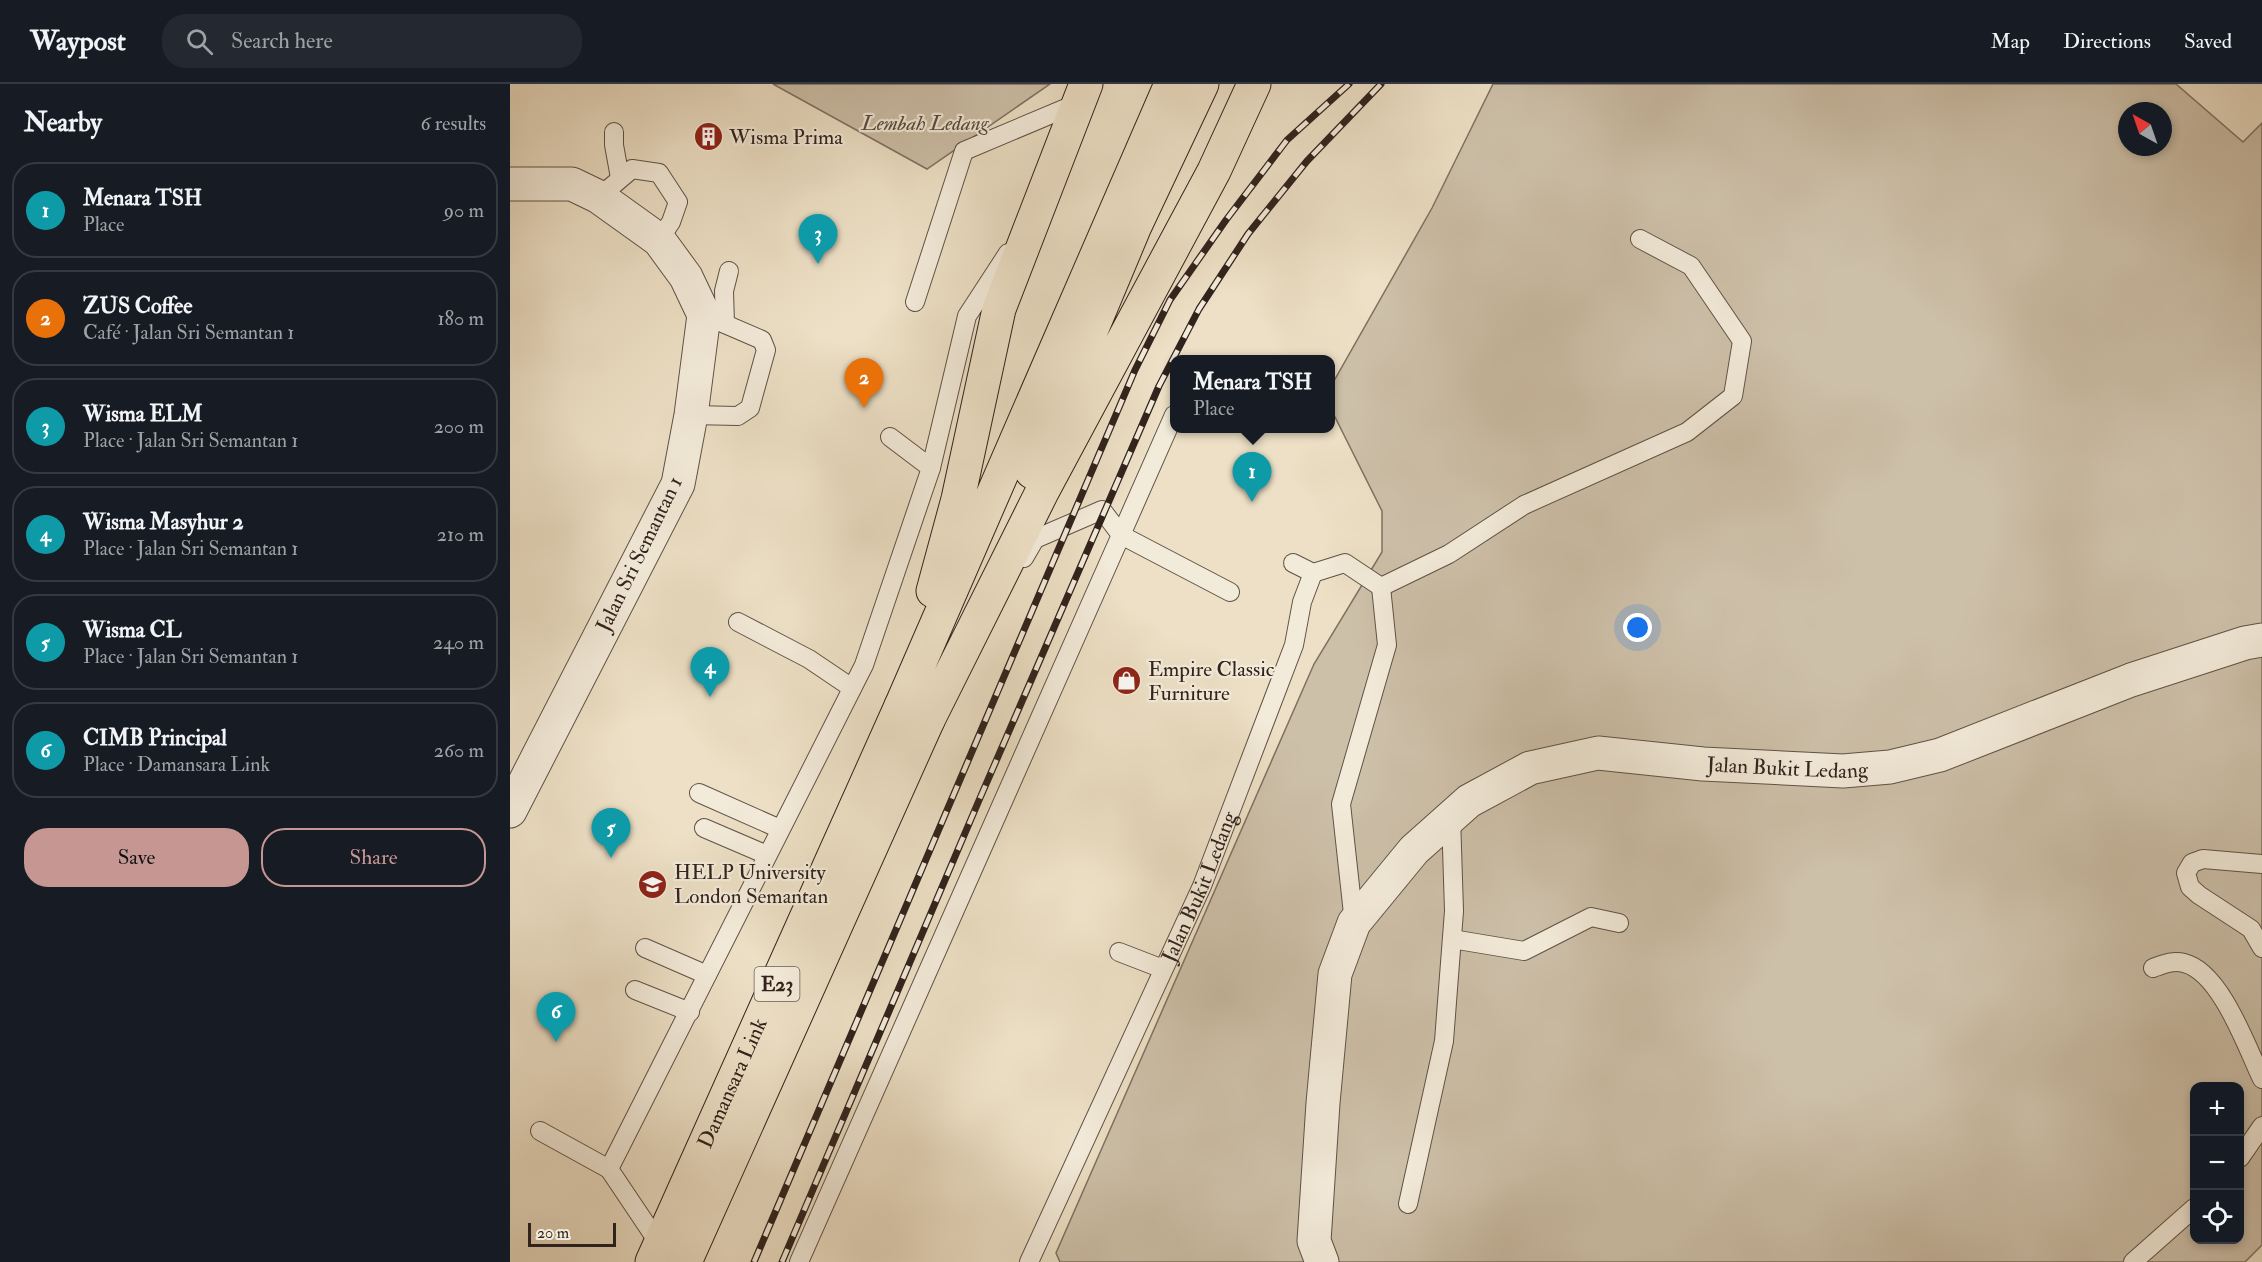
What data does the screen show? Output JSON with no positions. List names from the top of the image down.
{
  "streets": {
    "main road": ["E23", "Damansara Link"],
    "street": ["Jalan Sri Semantan 1", "Jalan Bukit Ledang"]
  },
  "parks": ["Lembah Ledang"],
  "places": {
    "building": ["Wisma Prima"],
    "shop": ["Empire Classic Furniture"],
    "school or university": ["HELP University London Semantan"]
  },
  "scale_bar": "20 m",
  "north": "top left",
  "page": {
    "header": "Waypost",
    "search": "Search here",
    "nav": ["Map", "Directions", "Saved"],
    "heading": ["Nearby", "6 results"],
    "list": [
      {
        "mark": "1",
        "name": "Menara TSH",
        "note": "Place",
        "value": "90 m"
      },
      {
        "mark": "2",
        "name": "ZUS Coffee",
        "note": "Café · Jalan Sri Semantan 1",
        "value": "180 m"
      },
      {
        "mark": "3",
        "name": "Wisma ELM",
        "note": "Place · Jalan Sri Semantan 1",
        "value": "200 m"
      },
      {
        "mark": "4",
        "name": "Wisma Masyhur 2",
        "note": "Place · Jalan Sri Semantan 1",
        "value": "210 m"
      },
      {
        "mark": "5",
        "name": "Wisma CL",
        "note": "Place · Jalan Sri Semantan 1",
        "value": "240 m"
      },
      {
        "mark": "6",
        "name": "CIMB Principal",
        "note": "Place · Damansara Link",
        "value": "260 m"
      }
    ],
    "pins": [
      "3",
      "2",
      "1",
      "4",
      "5",
      "6"
    ],
    "popup": ["Menara TSH", "Place"],
    "buttons": ["Save", "Share"],
    "map_buttons": ["+", "−"],
    "scale": "20 m"
  }
}
